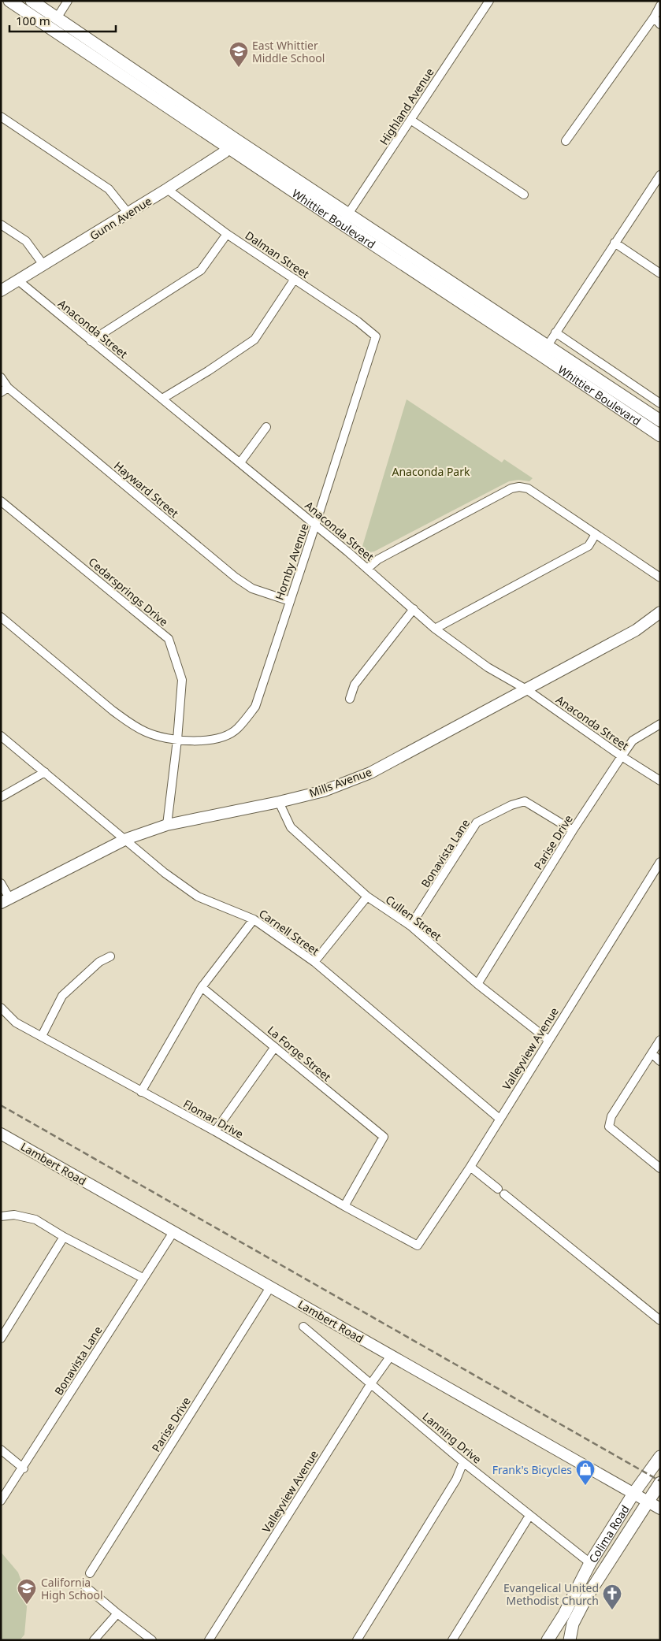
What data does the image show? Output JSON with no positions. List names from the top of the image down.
{
  "streets": {
    "main road": ["Whittier Boulevard", "Colima Road"],
    "street": [
      "Highland Avenue",
      "Gunn Avenue",
      "Dalman Street",
      "Anaconda Street",
      "Hayward Street",
      "Hornby Avenue",
      "Cedarsprings Drive",
      "Mills Avenue",
      "Parise Drive",
      "Bonavista Lane",
      "Cullen Street",
      "Carnell Street",
      "Valleyview Avenue",
      "La Forge Street",
      "Flomar Drive",
      "Lambert Road",
      "Lanning Drive"
    ]
  },
  "crossings": [
    ["Highland Avenue", "Whittier Boulevard"],
    ["Gunn Avenue", "Whittier Boulevard"],
    ["Gunn Avenue", "Dalman Street"],
    ["Gunn Avenue", "Anaconda Street"],
    ["Dalman Street", "Hornby Avenue"],
    ["Anaconda Street", "Hornby Avenue"],
    ["Anaconda Street", "Mills Avenue"],
    ["Anaconda Street", "Parise Drive"],
    ["Hayward Street", "Hornby Avenue"],
    ["Hornby Avenue", "Cedarsprings Drive"],
    ["Cedarsprings Drive", "Mills Avenue"],
    ["Mills Avenue", "Cullen Street"],
    ["Mills Avenue", "Carnell Street"],
    ["Parise Drive", "Bonavista Lane"],
    ["Parise Drive", "Cullen Street"],
    ["Parise Drive", "Lambert Road"],
    ["Bonavista Lane", "Cullen Street"],
    ["Bonavista Lane", "Lambert Road"],
    ["Cullen Street", "Valleyview Avenue"],
    ["Carnell Street", "Valleyview Avenue"],
    ["Valleyview Avenue", "Flomar Drive"],
    ["Valleyview Avenue", "Lambert Road"],
    ["Valleyview Avenue", "Lanning Drive"],
    ["La Forge Street", "Flomar Drive"],
    ["Lambert Road", "Colima Road"],
    ["Lanning Drive", "Colima Road"]
  ],
  "parks": ["Anaconda Park"],
  "places": {
    "school or university": ["East Whittier Middle School", "California High School"],
    "shop": ["Frank's Bicycles"],
    "church": ["Evangelical United Methodist Church"]
  },
  "scale_bar": "100 m"
}
